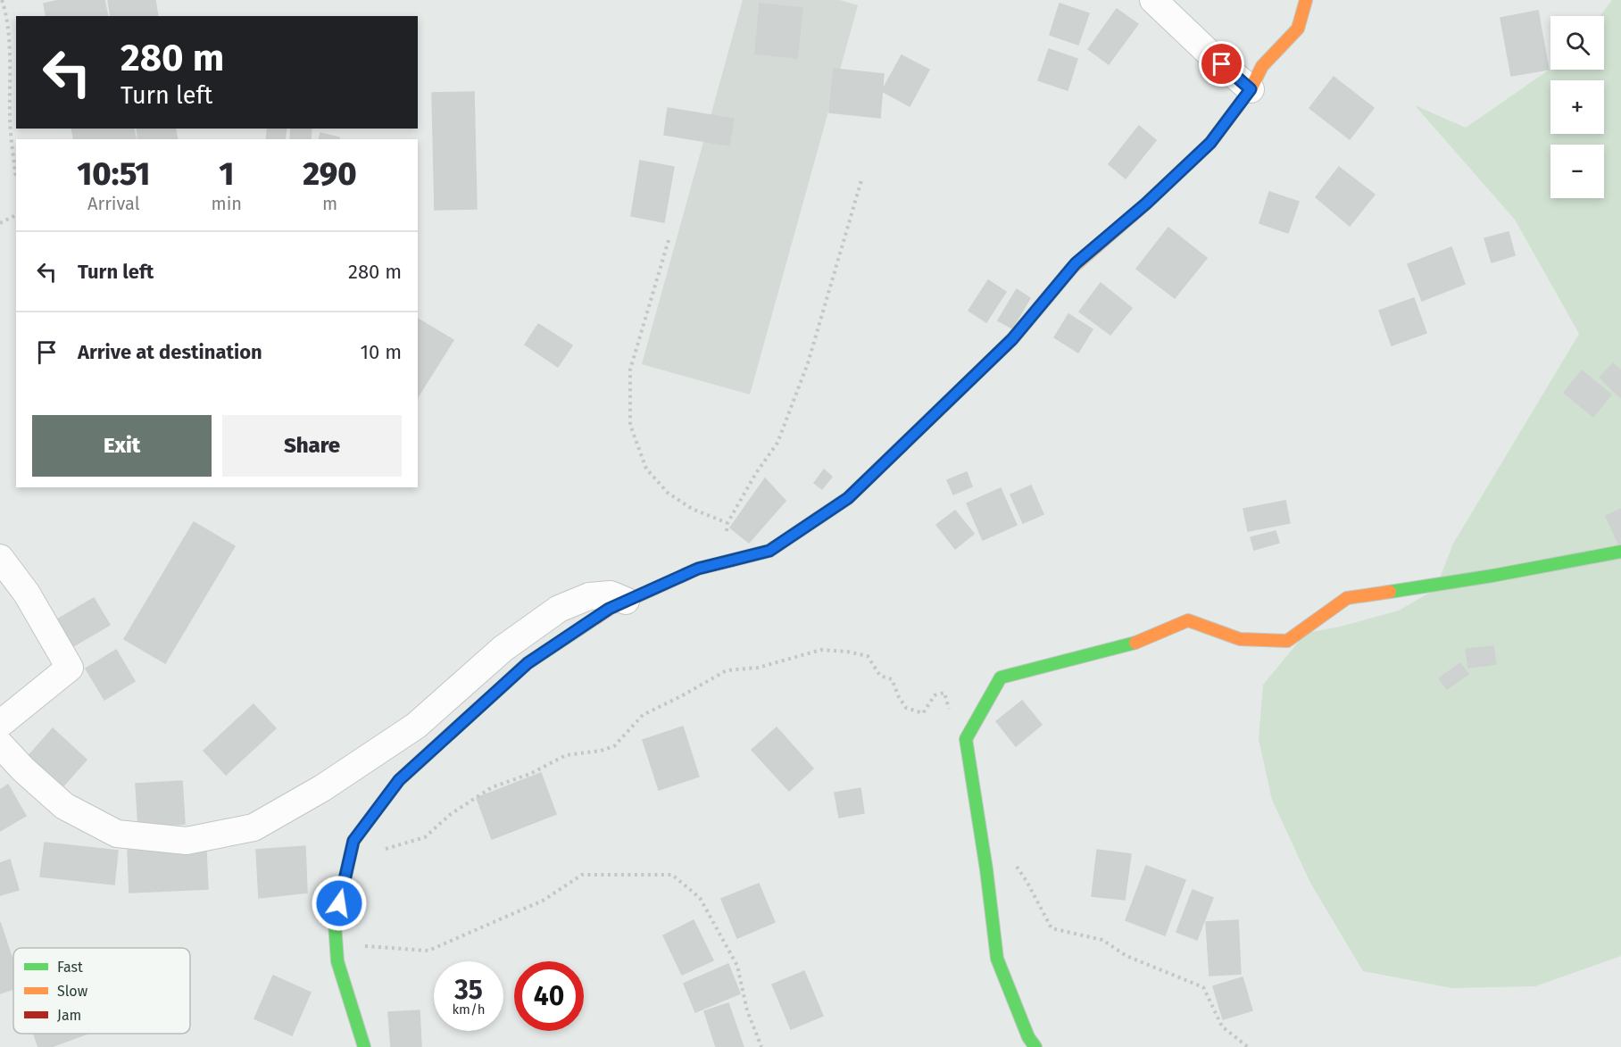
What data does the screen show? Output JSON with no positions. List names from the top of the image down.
{
  "legend": ["Fast", "Slow", "Jam"],
  "page": {
    "map_buttons": ["+", "−"],
    "turn": ["280 m", "Turn left"],
    "eta": [
      "10:51",
      "Arrival",
      "1",
      "min",
      "290",
      "m"
    ],
    "list": [
      {
        "name": "Turn left",
        "value": "280 m"
      },
      {
        "name": "Arrive at destination",
        "value": "10 m"
      }
    ],
    "buttons": ["Exit", "Share"],
    "speed": "35 km/h",
    "limit": "40"
  }
}
